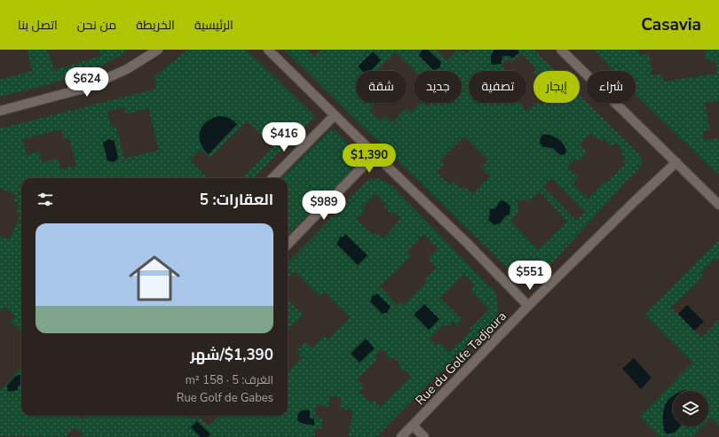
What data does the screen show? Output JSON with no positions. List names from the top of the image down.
{
  "streets": {
    "street": ["Rue du Golfe Tadjoura"]
  },
  "page": {
    "header": "Casavia",
    "nav": [
      "الرئيسية",
      "الخريطة",
      "من نحن",
      "اتصل بنا"
    ],
    "price": [
      "$624",
      "$416",
      "$1,390",
      "$989",
      "$551"
    ],
    "chip": [
      "شراء",
      "إيجار",
      "تصفية",
      "جديد",
      "شقة"
    ],
    "heading": "العقارات: 5",
    "list": [
      {
        "name": "$1,390/شهر",
        "note": "الغرف: 5 · 158 m² · Rue Golf de Gabes"
      }
    ]
  }
}
